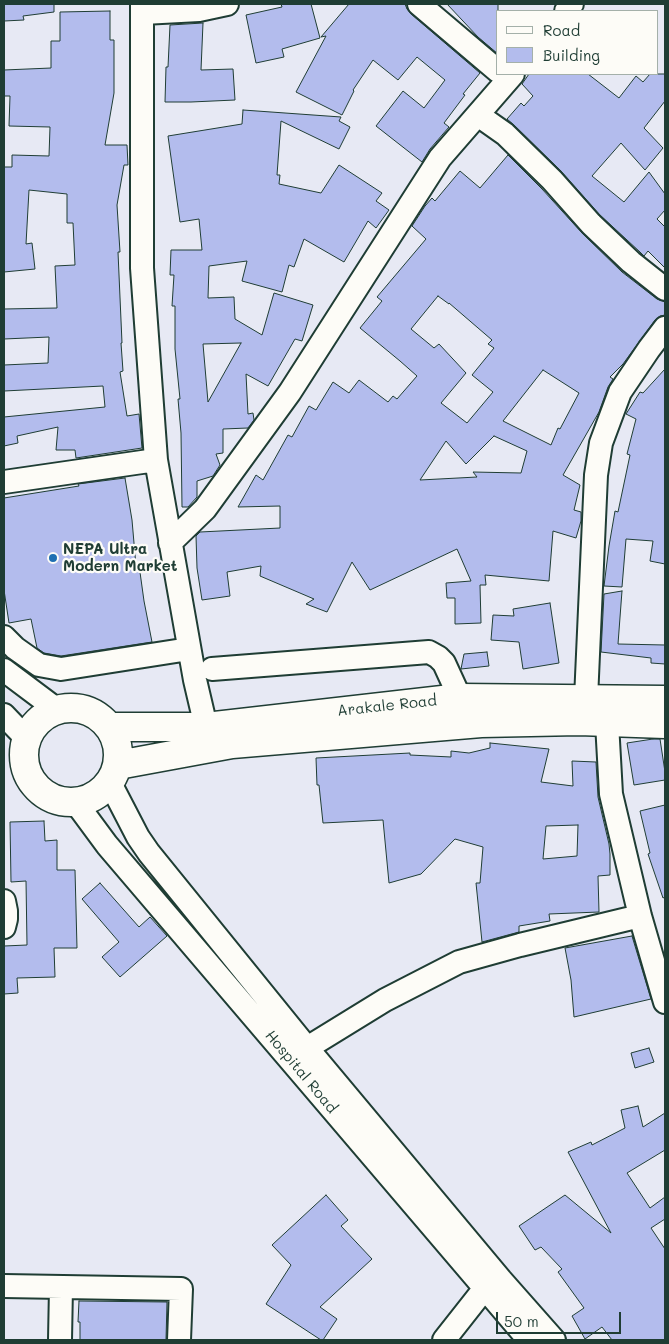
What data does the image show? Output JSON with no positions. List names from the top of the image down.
{
  "streets": {
    "main road": ["Arakale Road"],
    "street": ["Hospital Road"]
  },
  "crossings": [
    ["Arakale Road", "Hospital Road"]
  ],
  "places": ["NEPA Ultra Modern Market"],
  "legend": ["Road", "Building"],
  "scale_bar": "50 m"
}
